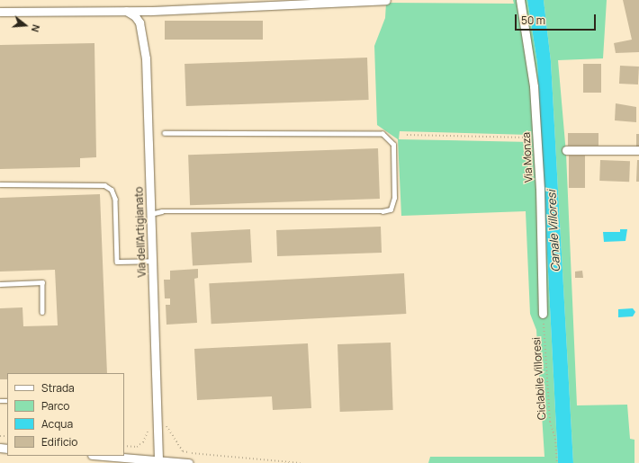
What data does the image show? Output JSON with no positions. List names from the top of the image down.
{
  "streets": {
    "street": ["Via Monza", "Via dell'Artigianato"],
    "path": ["Ciclabile Villoresi"]
  },
  "crossings": [
    ["Via Monza", "Ciclabile Villoresi"]
  ],
  "water": ["Canale Villoresi"],
  "legend": [
    "Strada",
    "Parco",
    "Acqua",
    "Edificio"
  ],
  "scale_bar": "50 m",
  "north": "right"
}
